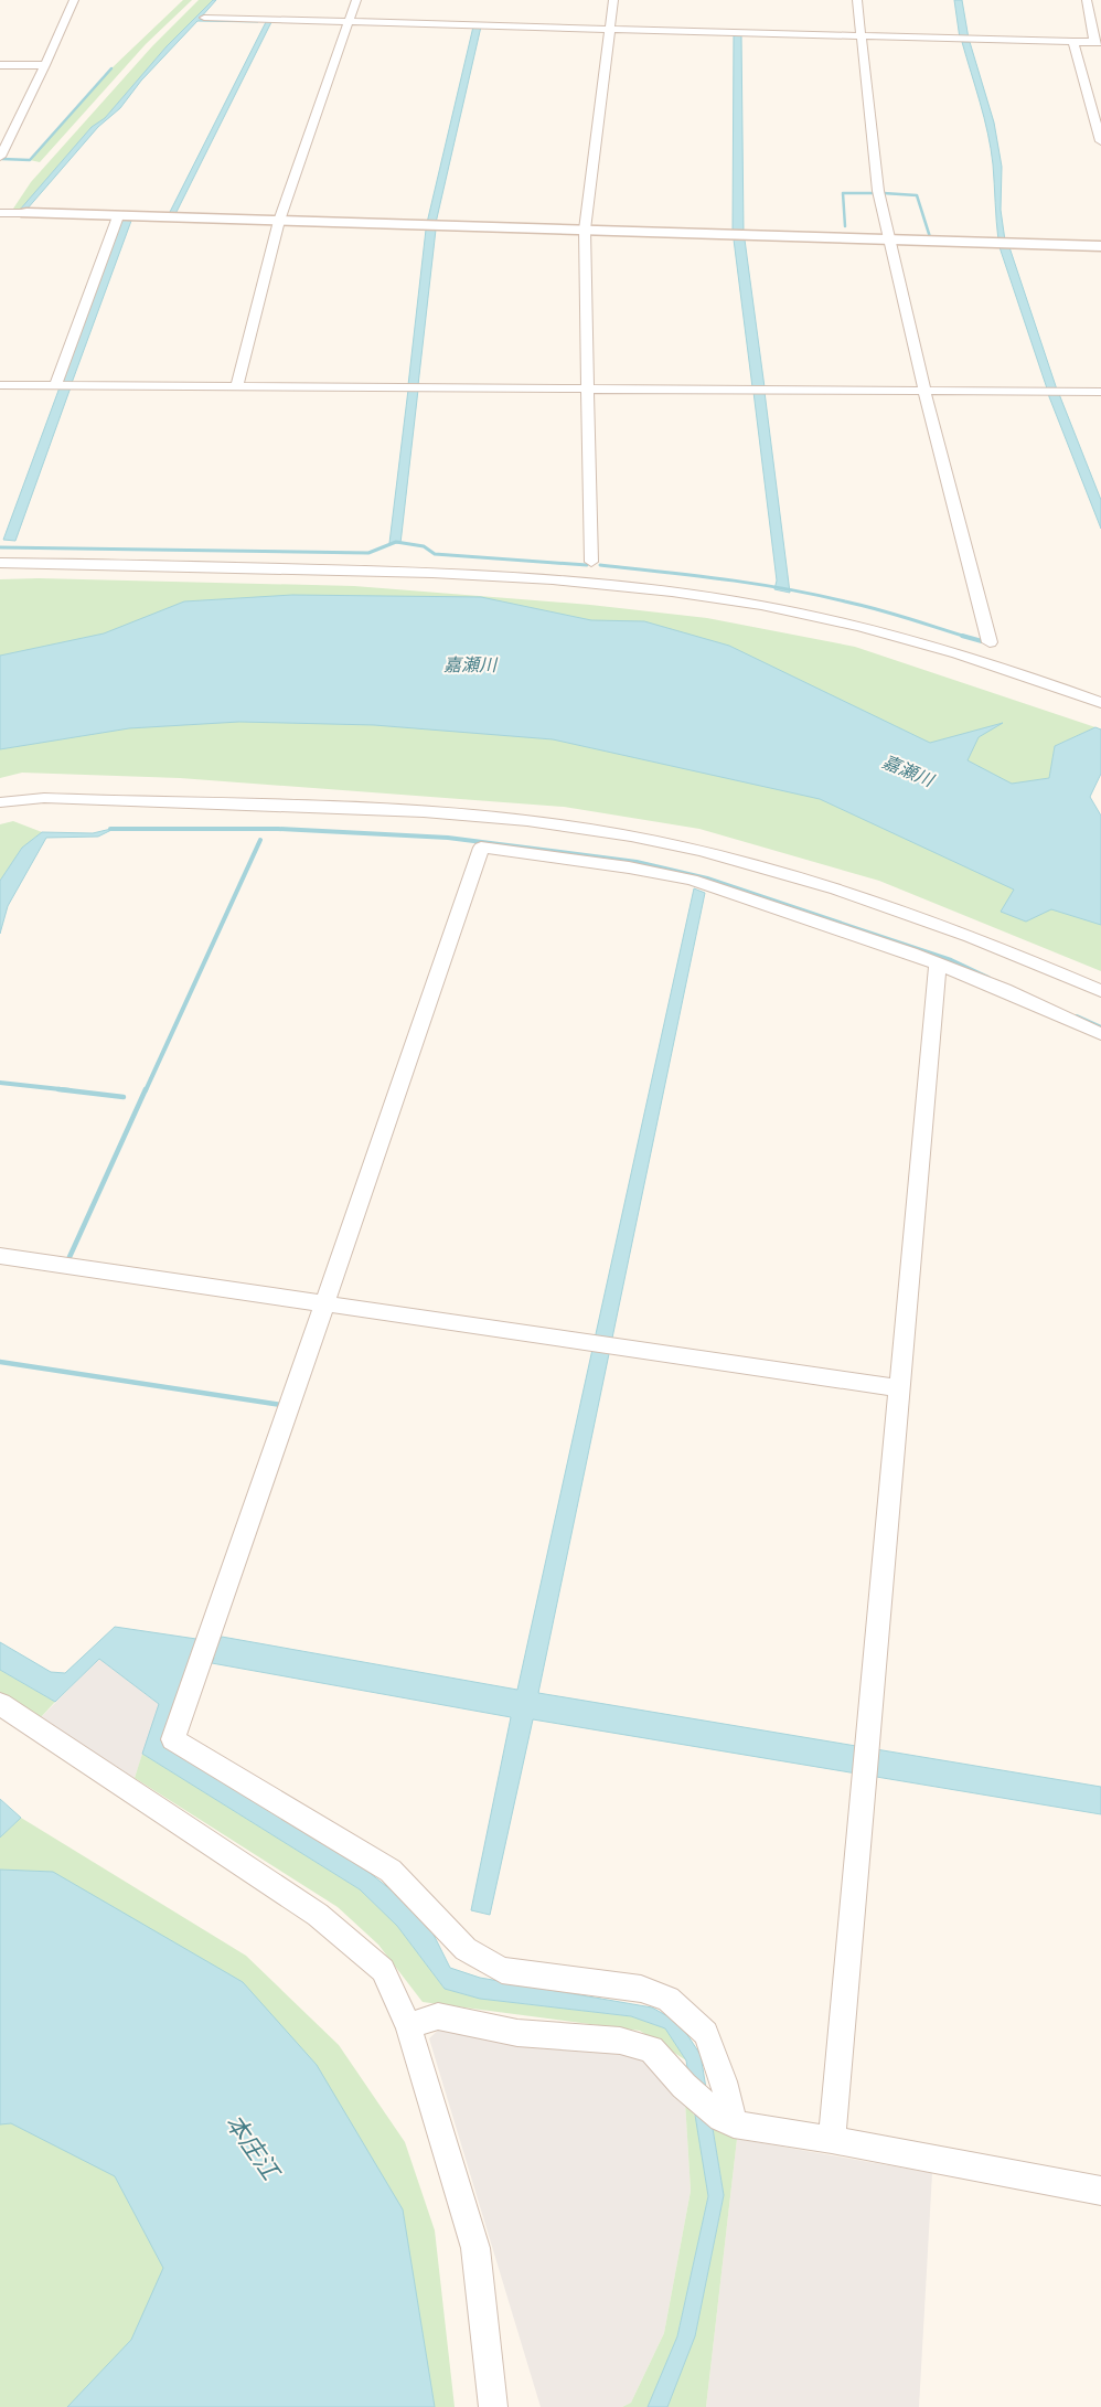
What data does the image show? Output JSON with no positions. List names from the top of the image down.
{
  "water": ["嘉瀬川", "本庄江"]
}
